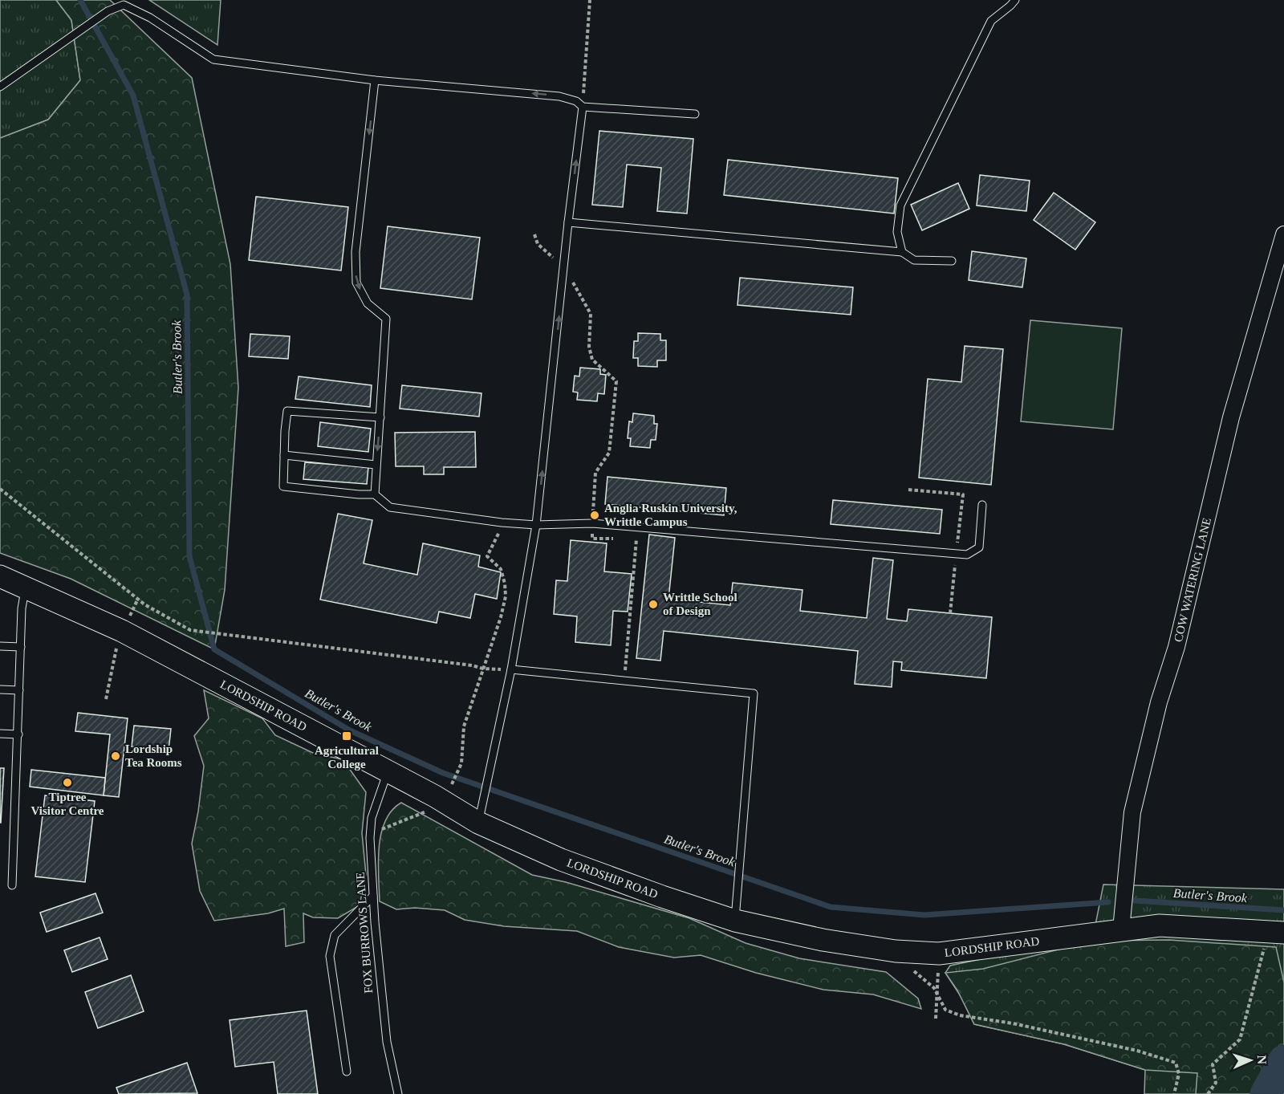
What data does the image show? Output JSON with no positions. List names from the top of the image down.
{
  "streets": {
    "street": ["COW WATERING LANE", "LORDSHIP ROAD"],
    "lane": ["FOX BURROWS LANE"]
  },
  "crossings": [
    ["COW WATERING LANE", "LORDSHIP ROAD"],
    ["LORDSHIP ROAD", "FOX BURROWS LANE"]
  ],
  "water": ["Butler's Brook"],
  "places": {
    "other": [
      "Anglia Ruskin University, Writtle Campus",
      "Writtle School of Design",
      "Lordship Tea Rooms",
      "Tiptree Visitor Centre"
    ],
    "transit": ["Agricultural College"]
  },
  "north": "right"
}
